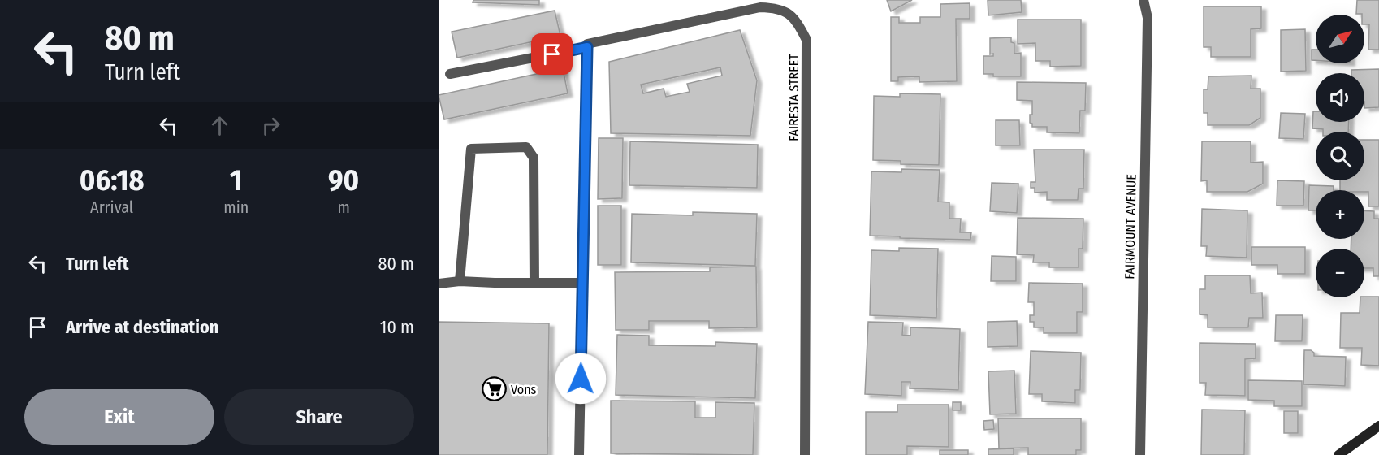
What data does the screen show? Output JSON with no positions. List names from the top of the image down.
{
  "streets": {
    "street": ["FAIRESTA STREET", "FAIRMOUNT AVENUE"]
  },
  "places": {
    "supermarket": ["Vons"]
  },
  "north": "top right",
  "page": {
    "turn": ["80 m", "Turn left"],
    "map_buttons": ["+", "−"],
    "eta": [
      "06:18",
      "Arrival",
      "1",
      "min",
      "90",
      "m"
    ],
    "list": [
      {
        "name": "Turn left",
        "value": "80 m"
      },
      {
        "name": "Arrive at destination",
        "value": "10 m"
      }
    ],
    "buttons": ["Exit", "Share"]
  }
}
